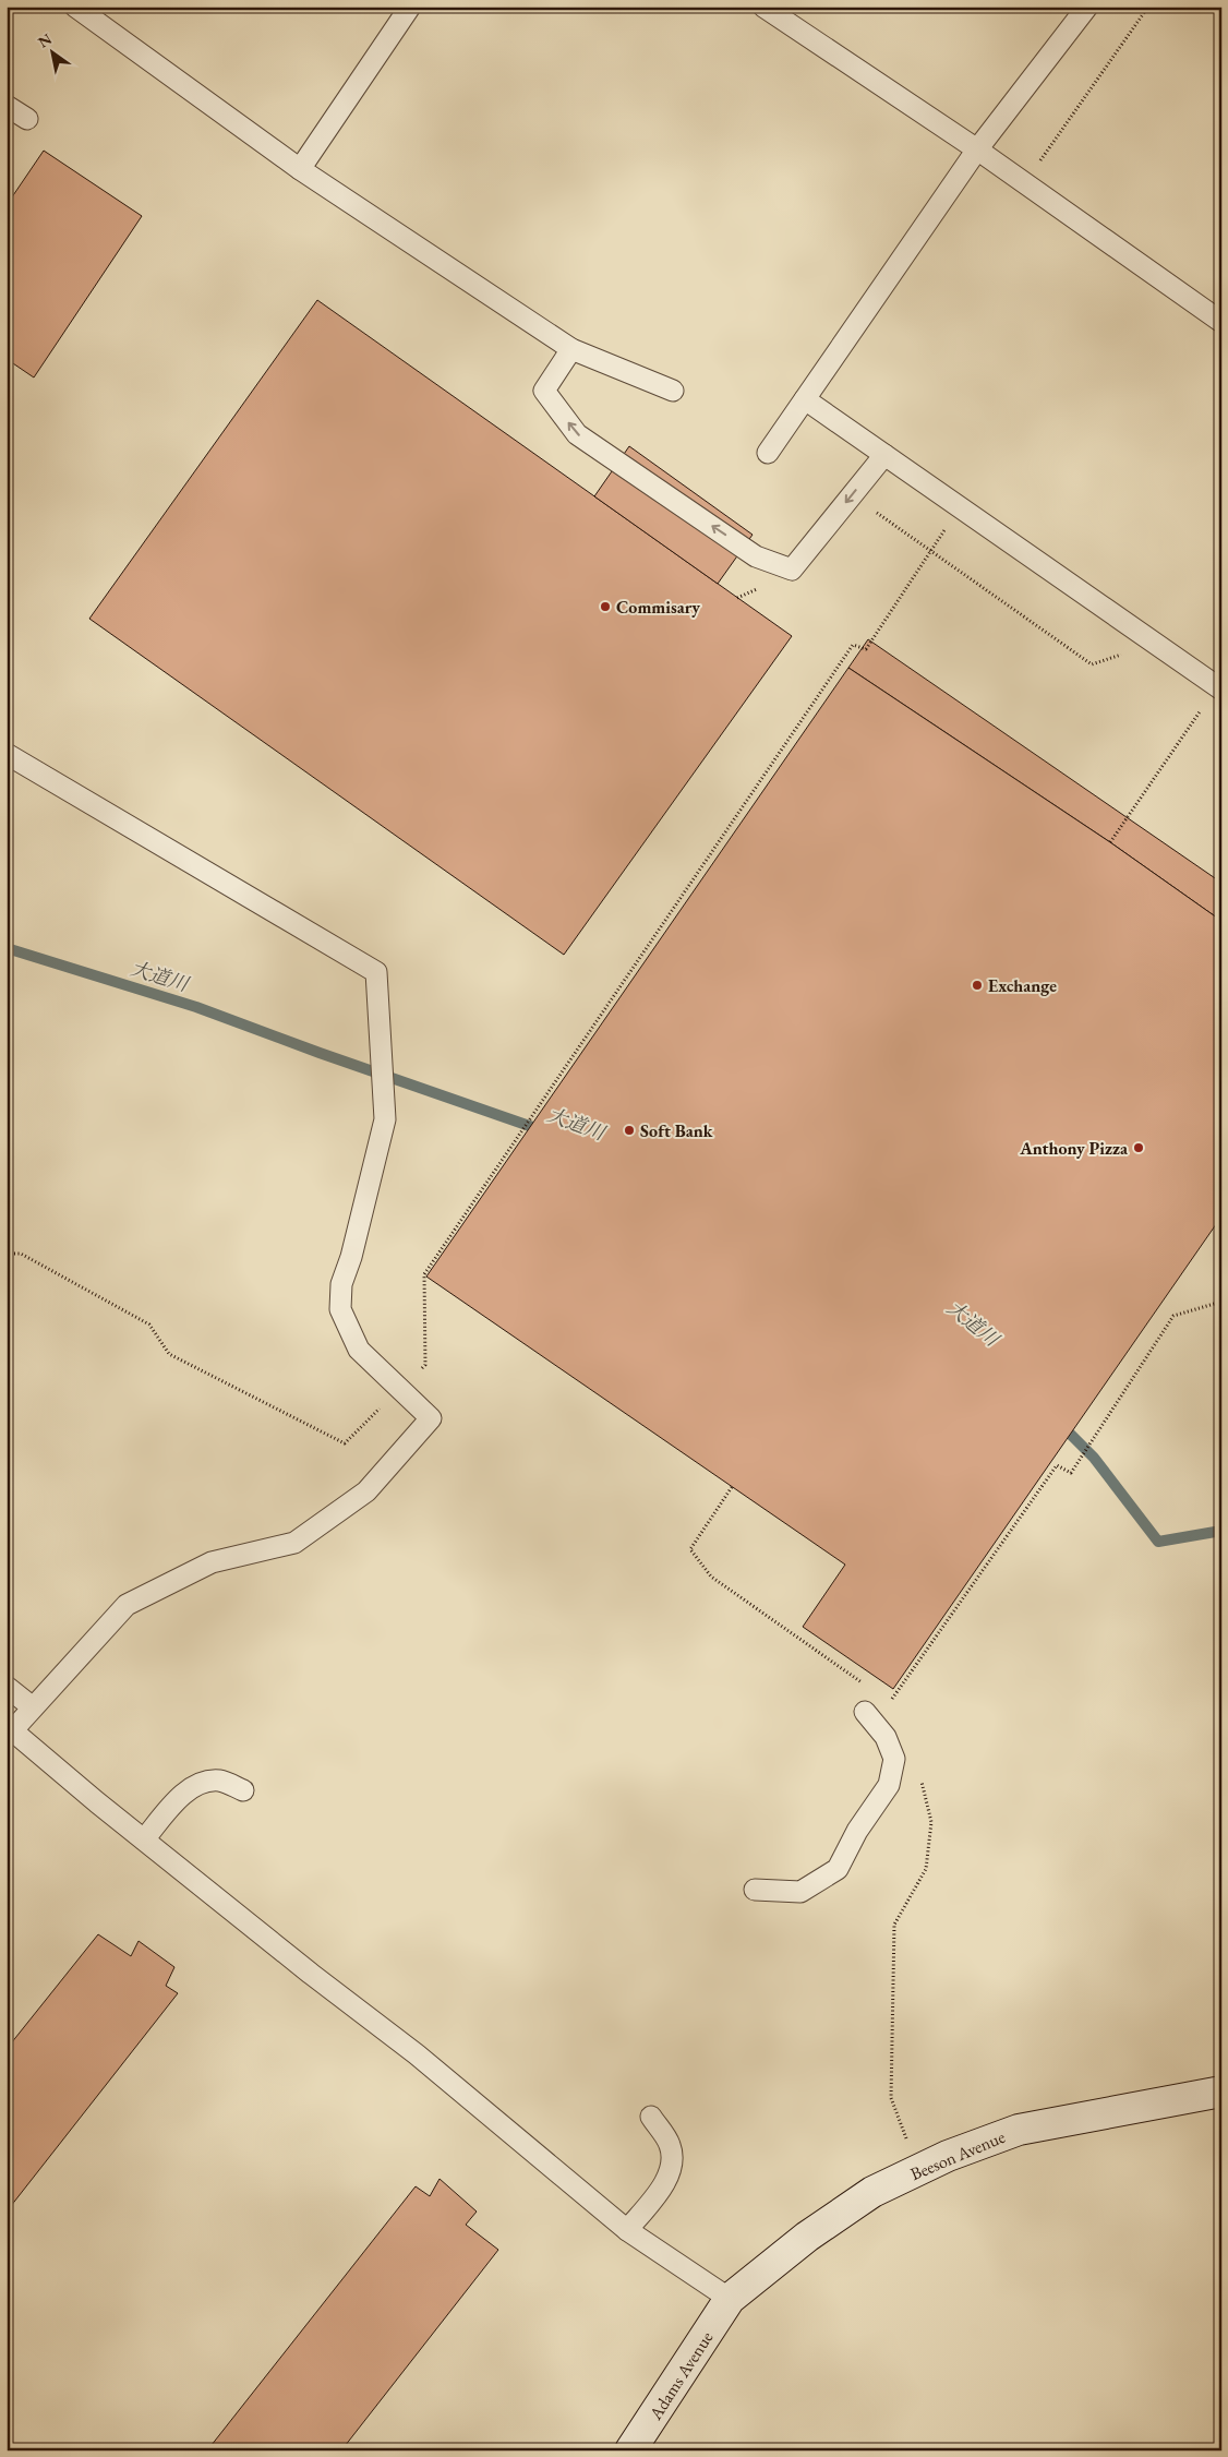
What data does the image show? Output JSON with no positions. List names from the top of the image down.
{
  "streets": {
    "street": ["Beeson Avenue", "Adams Avenue"]
  },
  "crossings": [
    ["Beeson Avenue", "Adams Avenue"]
  ],
  "water": ["大道川"],
  "places": [
    "Commisary",
    "Exchange",
    "Soft Bank",
    "Anthony Pizza"
  ],
  "north": "top left"
}
